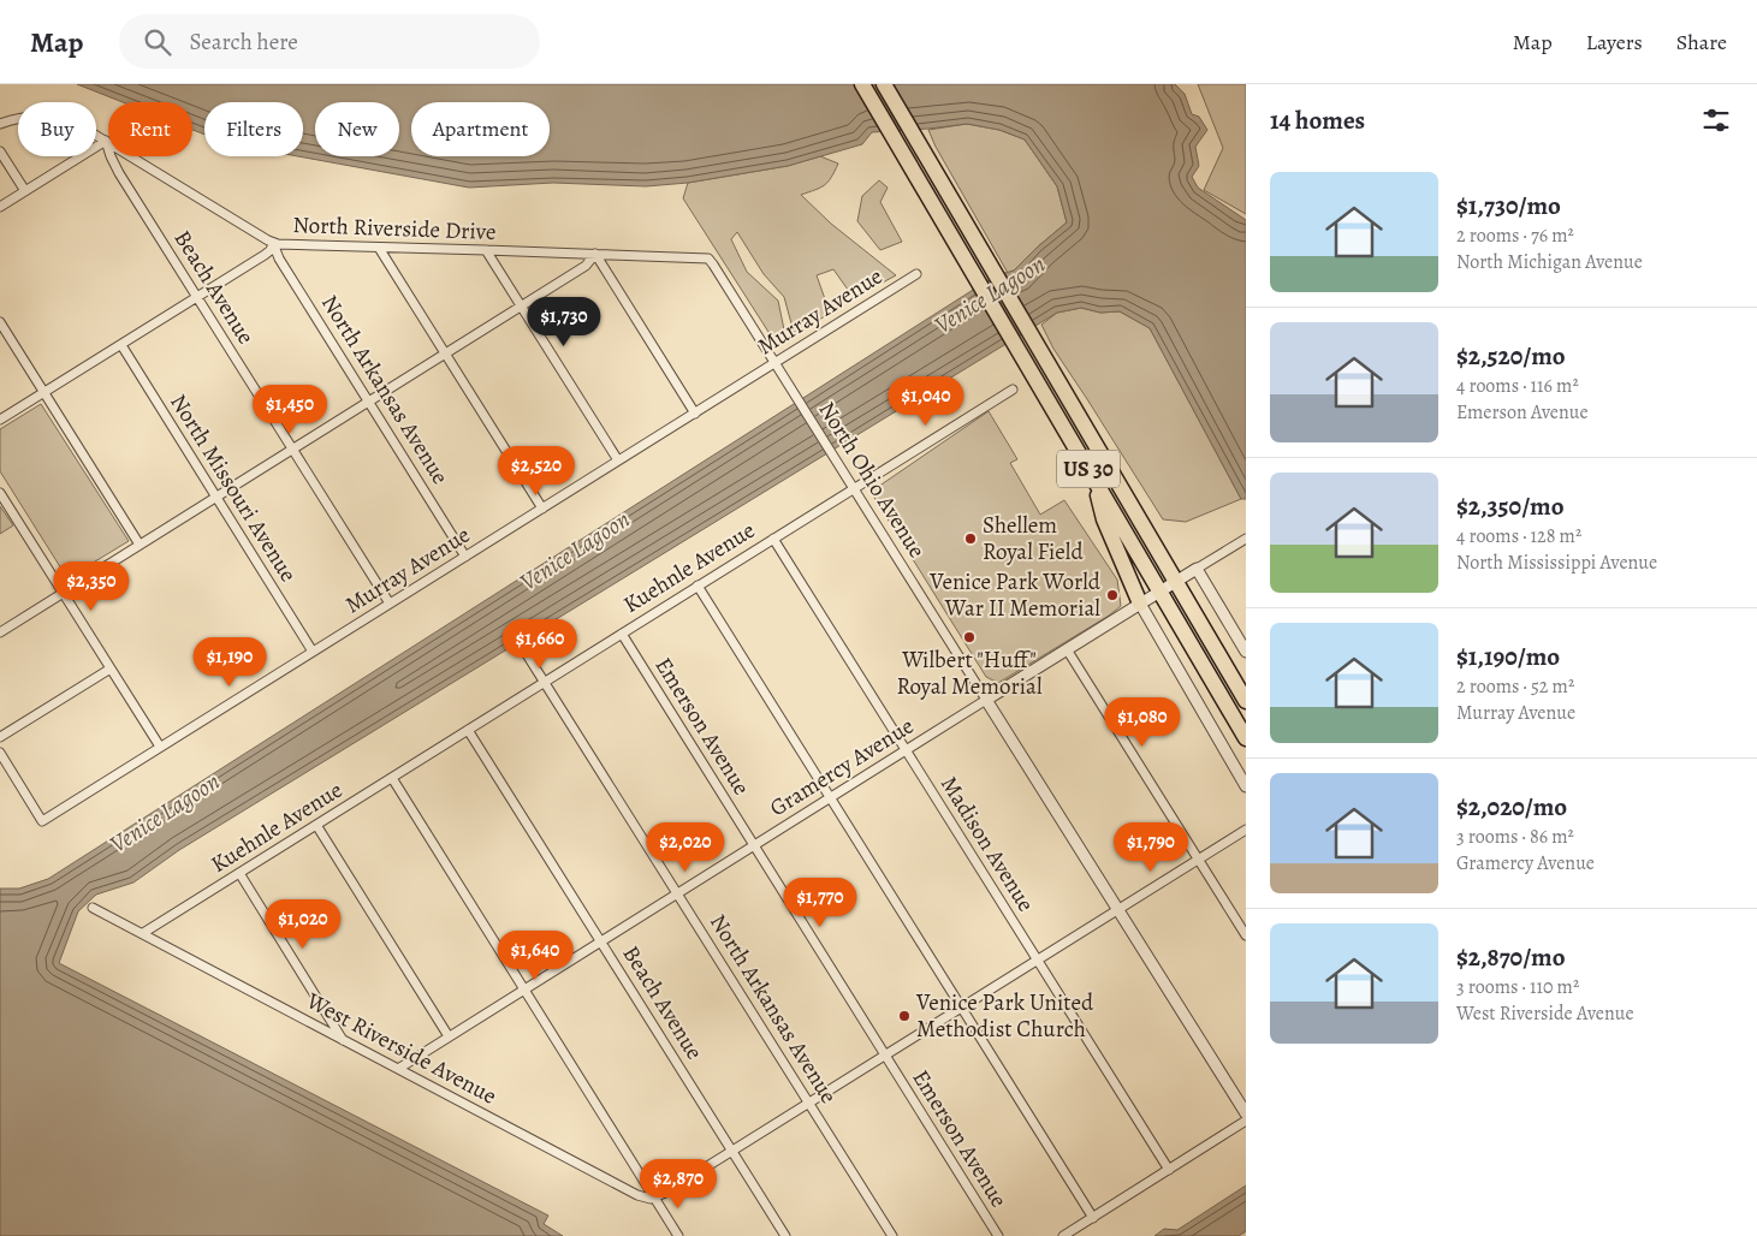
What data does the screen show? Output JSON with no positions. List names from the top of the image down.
{
  "streets": {
    "highway": ["US 30"],
    "street": [
      "North Riverside Drive",
      "Beach Avenue",
      "Murray Avenue",
      "North Arkansas Avenue",
      "North Ohio Avenue",
      "North Missouri Avenue",
      "Kuehnle Avenue",
      "Emerson Avenue",
      "Gramercy Avenue",
      "Madison Avenue",
      "West Riverside Avenue"
    ]
  },
  "crossings": [
    ["North Riverside Drive", "Beach Avenue"],
    ["North Riverside Drive", "North Arkansas Avenue"],
    ["North Riverside Drive", "North Ohio Avenue"],
    ["Beach Avenue", "Murray Avenue"],
    ["Beach Avenue", "Kuehnle Avenue"],
    ["Beach Avenue", "Gramercy Avenue"],
    ["Murray Avenue", "North Arkansas Avenue"],
    ["Murray Avenue", "North Ohio Avenue"],
    ["Murray Avenue", "North Missouri Avenue"],
    ["North Arkansas Avenue", "Kuehnle Avenue"],
    ["North Arkansas Avenue", "Gramercy Avenue"],
    ["US 30", "Gramercy Avenue"],
    ["North Ohio Avenue", "Kuehnle Avenue"],
    ["North Ohio Avenue", "Gramercy Avenue"],
    ["Kuehnle Avenue", "Emerson Avenue"],
    ["Kuehnle Avenue", "Madison Avenue"],
    ["Kuehnle Avenue", "West Riverside Avenue"],
    ["Emerson Avenue", "Gramercy Avenue"],
    ["Gramercy Avenue", "Madison Avenue"],
    ["Gramercy Avenue", "West Riverside Avenue"]
  ],
  "water": ["Venice Lagoon"],
  "places": [
    "Shellem Royal Field",
    "Venice Park World War II Memorial",
    "Wilbert \"Huff\" Royal Memorial",
    "Venice Park United Methodist Church"
  ],
  "page": {
    "header": "Map",
    "search": "Search here",
    "nav": ["Map", "Layers", "Share"],
    "heading": "14 homes",
    "chip": [
      "Buy",
      "Rent",
      "Filters",
      "New",
      "Apartment"
    ],
    "list": [
      {
        "name": "$1,730/mo",
        "note": "2 rooms · 76 m² · North Michigan Avenue"
      },
      {
        "name": "$2,520/mo",
        "note": "4 rooms · 116 m² · Emerson Avenue"
      },
      {
        "name": "$2,350/mo",
        "note": "4 rooms · 128 m² · North Mississippi Avenue"
      },
      {
        "name": "$1,190/mo",
        "note": "2 rooms · 52 m² · Murray Avenue"
      },
      {
        "name": "$2,020/mo",
        "note": "3 rooms · 86 m² · Gramercy Avenue"
      },
      {
        "name": "$2,870/mo",
        "note": "3 rooms · 110 m² · West Riverside Avenue"
      }
    ],
    "price": [
      "$1,730",
      "$1,040",
      "$1,450",
      "$2,520",
      "$2,350",
      "$1,660",
      "$1,190",
      "$1,080",
      "$2,020",
      "$1,790",
      "$1,770",
      "$1,020",
      "$1,640",
      "$2,870"
    ]
  }
}
